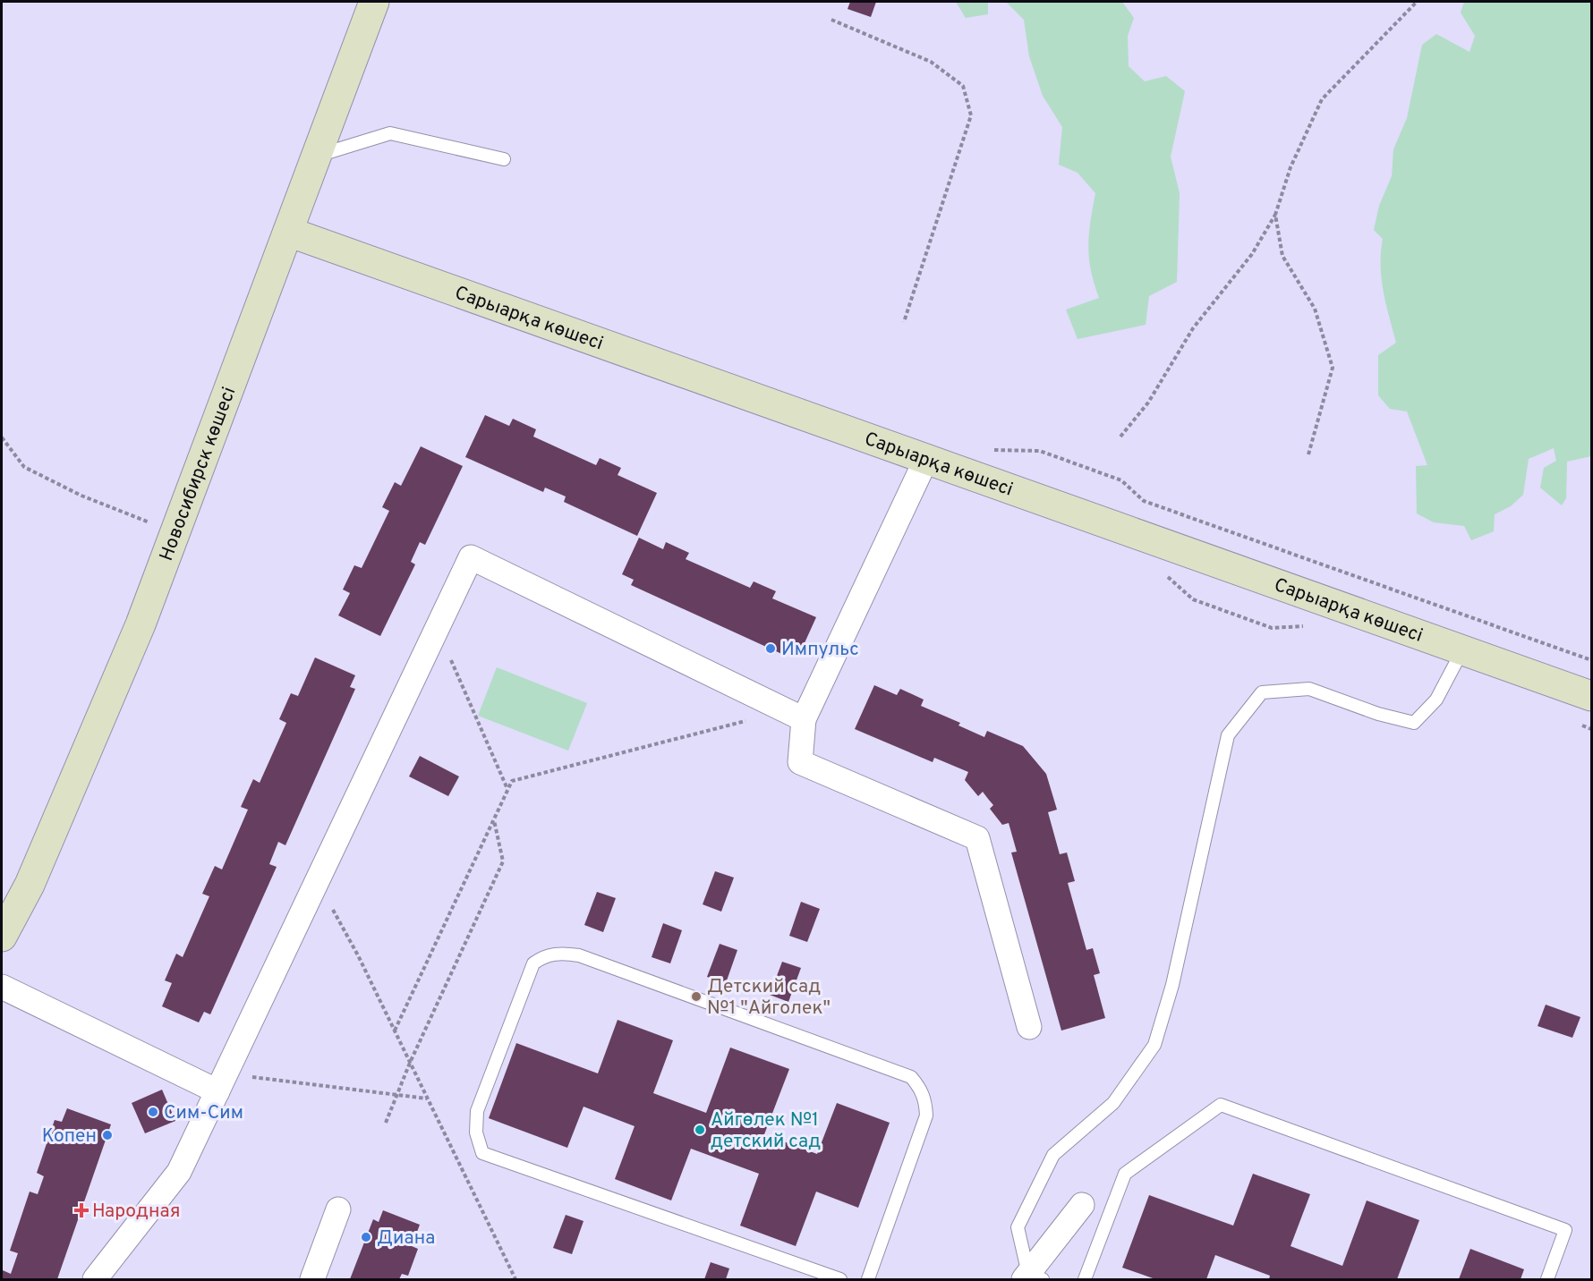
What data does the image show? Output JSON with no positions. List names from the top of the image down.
{
  "streets": {
    "street": ["Сарыарқа көшесі", "Новосибирск көшесі"]
  },
  "crossings": [
    ["Сарыарқа көшесі", "Новосибирск көшесі"]
  ],
  "places": {
    "other": [
      "Импульс",
      "Детский сад №1 \"Айголек\"",
      "Сим-Сим",
      "Айгөлек №1 детский сад",
      "Копен",
      "Диана"
    ],
    "health": ["Народная"]
  }
}
